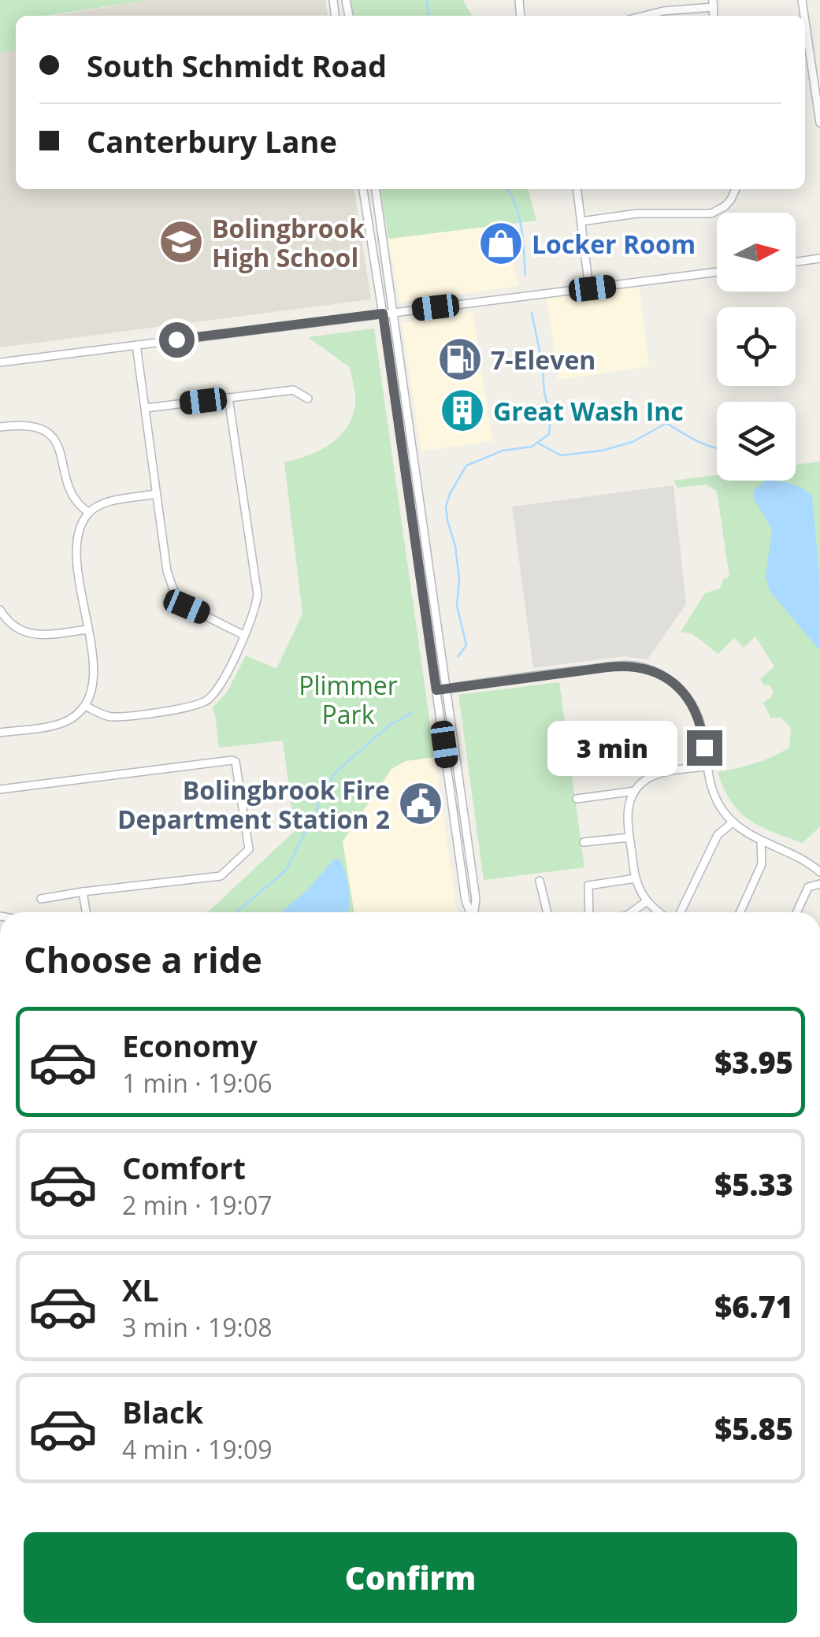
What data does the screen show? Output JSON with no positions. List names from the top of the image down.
{
  "parks": ["Plimmer Park"],
  "places": {
    "school or university": ["Bolingbrook High School"],
    "shop": ["Locker Room"],
    "fuel station": ["7-Eleven"],
    "building": ["Great Wash Inc"],
    "public building": ["Bolingbrook Fire Department Station 2"]
  },
  "north": "right",
  "page": {
    "banner": ["South Schmidt Road", "Canterbury Lane"],
    "bubble": "3 min",
    "heading": "Choose a ride",
    "list": [
      {
        "name": "Economy",
        "note": "1 min · 19:06",
        "value": "$3.95"
      },
      {
        "name": "Comfort",
        "note": "2 min · 19:07",
        "value": "$5.33"
      },
      {
        "name": "XL",
        "note": "3 min · 19:08",
        "value": "$6.71"
      },
      {
        "name": "Black",
        "note": "4 min · 19:09",
        "value": "$5.85"
      }
    ],
    "buttons": "Confirm"
  }
}
